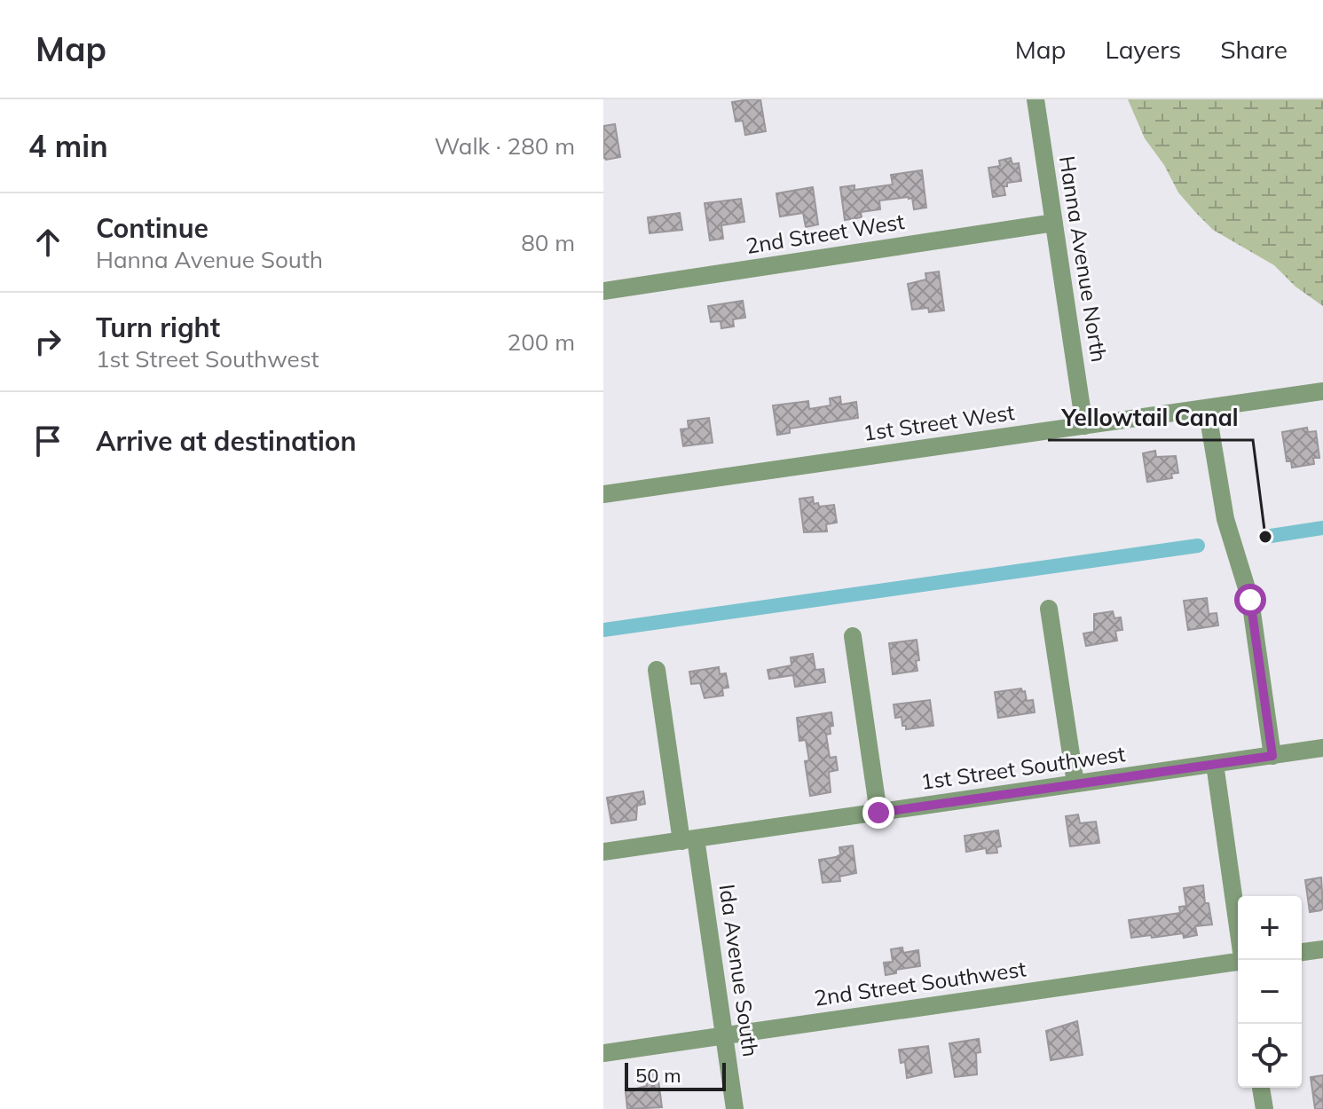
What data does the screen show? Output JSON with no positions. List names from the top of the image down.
{
  "streets": {
    "street": [
      "2nd Street West",
      "Hanna Avenue North",
      "1st Street West",
      "1st Street Southwest",
      "Ida Avenue South",
      "2nd Street Southwest"
    ]
  },
  "crossings": [
    ["2nd Street West", "Hanna Avenue North"],
    ["Hanna Avenue North", "1st Street West"],
    ["1st Street Southwest", "Ida Avenue South"],
    ["Ida Avenue South", "2nd Street Southwest"]
  ],
  "places": ["Yellowtail Canal"],
  "scale_bar": "50 m",
  "page": {
    "header": "Map",
    "nav": ["Map", "Layers", "Share"],
    "heading": ["4 min", "Walk · 280 m"],
    "list": [
      ["Continue", "Hanna Avenue South", "80 m"],
      ["Turn right", "1st Street Southwest", "200 m"],
      "Arrive at destination"
    ],
    "map_buttons": ["+", "−"],
    "scale": "50 m"
  }
}
